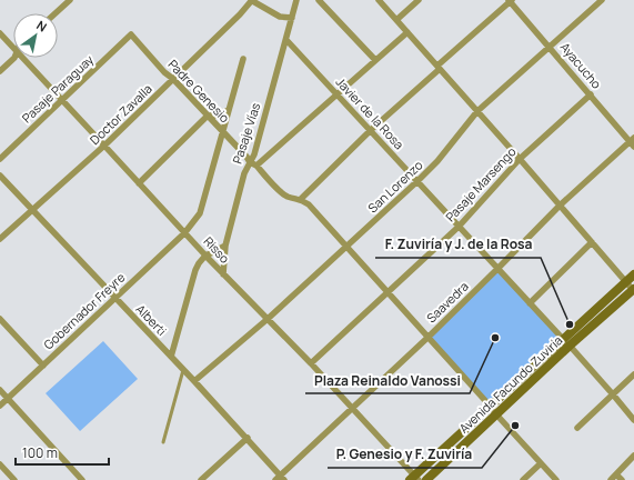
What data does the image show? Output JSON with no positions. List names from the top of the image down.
{
  "streets": {
    "main road": ["Avenida Facundo Zuviría"],
    "street": [
      "Ayacucho",
      "Pasaje Paraguay",
      "Padre Genesio",
      "Javier de la Rosa",
      "Doctor Zavalla",
      "Pasaje Vías",
      "Pasaje Marsengo",
      "San Lorenzo",
      "Risso",
      "Saavedra",
      "Gobernador Freyre",
      "Alberti"
    ]
  },
  "crossings": [
    ["Ayacucho", "Pasaje Marsengo"],
    ["Ayacucho", "San Lorenzo"],
    ["Ayacucho", "Saavedra"],
    ["Pasaje Paraguay", "Padre Genesio"],
    ["Pasaje Paraguay", "Risso"],
    ["Padre Genesio", "Doctor Zavalla"],
    ["Padre Genesio", "Pasaje Vías"],
    ["Javier de la Rosa", "Pasaje Vías"],
    ["Javier de la Rosa", "Pasaje Marsengo"],
    ["Javier de la Rosa", "San Lorenzo"],
    ["Javier de la Rosa", "Saavedra"],
    ["Javier de la Rosa", "Avenida Facundo Zuviría"],
    ["Doctor Zavalla", "Risso"],
    ["Doctor Zavalla", "Alberti"],
    ["Pasaje Vías", "Risso"],
    ["Pasaje Vías", "Gobernador Freyre"],
    ["Pasaje Marsengo", "Risso"],
    ["San Lorenzo", "Risso"],
    ["San Lorenzo", "Alberti"],
    ["Risso", "Saavedra"],
    ["Risso", "Gobernador Freyre"],
    ["Risso", "Avenida Facundo Zuviría"],
    ["Saavedra", "Alberti"],
    ["Gobernador Freyre", "Alberti"]
  ],
  "places": ["F. Zuviría y J. de la Rosa", "Plaza Reinaldo Vanossi", "P. Genesio y F. Zuviría"],
  "scale_bar": "100 m",
  "north": "top right"
}
